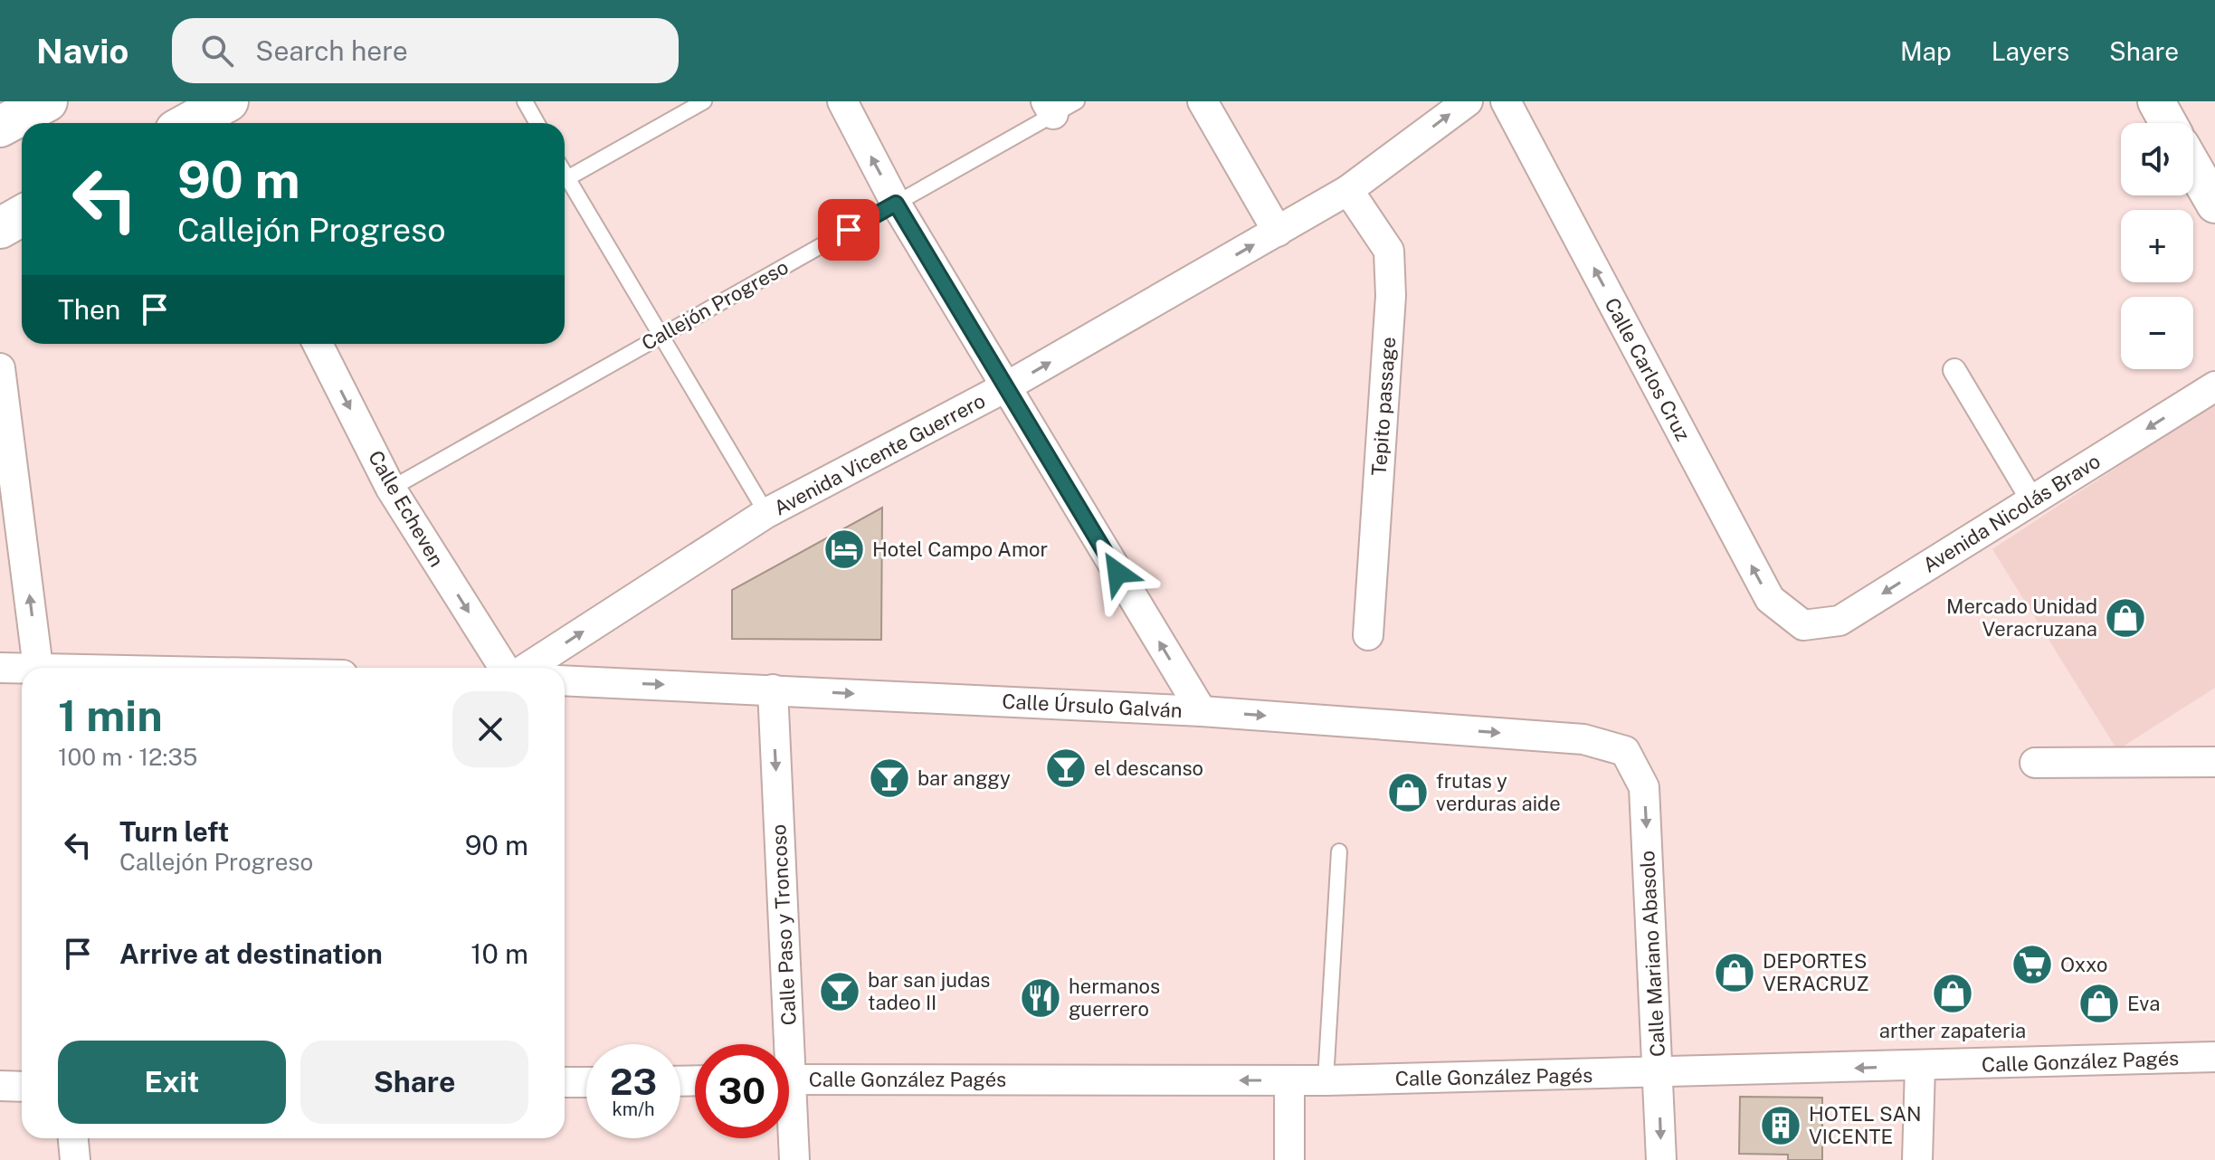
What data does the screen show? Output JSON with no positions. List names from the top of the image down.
{
  "streets": {
    "street": [
      "Calle Carlos Cruz",
      "Tepito passage",
      "Avenida Vicente Guerrero",
      "Calle Echeven",
      "Avenida Nicolás Bravo",
      "Calle Úrsulo Galván",
      "Calle Paso y Troncoso",
      "Calle Mariano Abasolo",
      "Calle González Pagés"
    ],
    "lane": ["Callejón Progreso"]
  },
  "crossings": [
    ["Callejón Progreso", "Calle Echeven"],
    ["Calle Carlos Cruz", "Avenida Nicolás Bravo"],
    ["Tepito passage", "Avenida Vicente Guerrero"],
    ["Calle Úrsulo Galván", "Calle Paso y Troncoso"],
    ["Calle Úrsulo Galván", "Calle Mariano Abasolo"],
    ["Calle Mariano Abasolo", "Calle González Pagés"]
  ],
  "one_way": [
    "Calle Carlos Cruz",
    "Avenida Vicente Guerrero",
    "Calle Echeven",
    "Avenida Nicolás Bravo",
    "Calle Úrsulo Galván",
    "Calle Paso y Troncoso",
    "Calle Mariano Abasolo",
    "Calle González Pagés"
  ],
  "places": {
    "hotel": ["Hotel Campo Amor"],
    "shop": [
      "Mercado Unidad Veracruzana",
      "frutas y verduras aide",
      "DEPORTES VERACRUZ",
      "arther zapateria",
      "Eva"
    ],
    "bar": ["el descanso", "bar anggy", "bar san judas tadeo II"],
    "supermarket": ["Oxxo"],
    "restaurant": ["hermanos guerrero"],
    "building": ["HOTEL SAN VICENTE"]
  },
  "page": {
    "header": "Navio",
    "search": "Search here",
    "nav": ["Map", "Layers", "Share"],
    "map_buttons": ["+", "−"],
    "turn": ["90 m", "Callejón Progreso"],
    "then": "Then",
    "heading": ["1 min", "100 m · 12:35"],
    "list": [
      {
        "name": "Turn left",
        "note": "Callejón Progreso",
        "value": "90 m"
      },
      {
        "name": "Arrive at destination",
        "value": "10 m"
      }
    ],
    "buttons": ["Exit", "Share"],
    "speed": "23 km/h",
    "limit": "30"
  }
}
